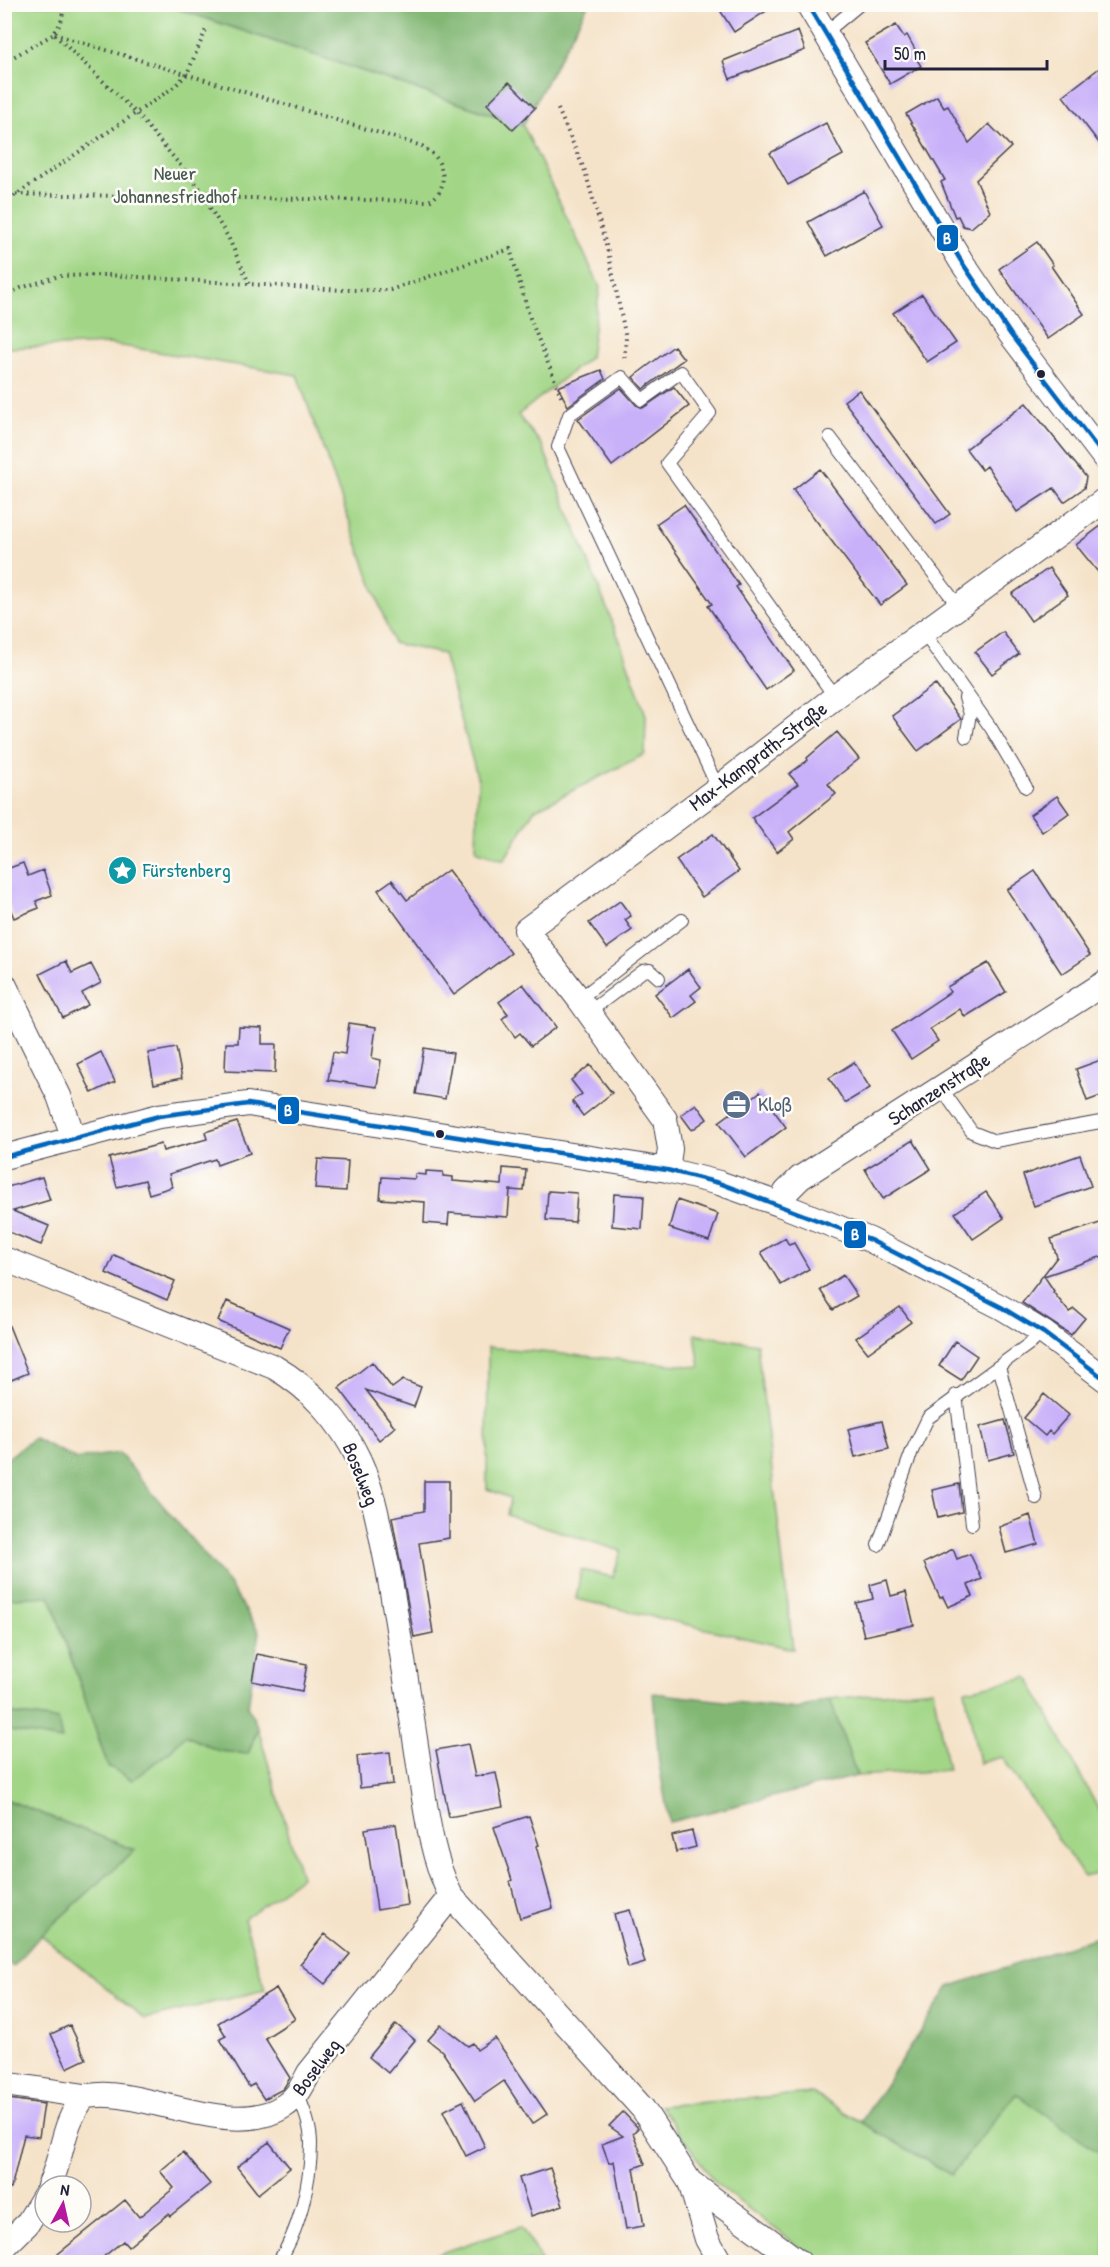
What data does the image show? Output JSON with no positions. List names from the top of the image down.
{
  "streets": {
    "street": ["Max-Kamprath-Straße", "Schanzenstraße", "Boselweg"]
  },
  "parks": ["Neuer Johannesfriedhof"],
  "places": {
    "place": ["Fürstenberg"],
    "office": ["Kloß"]
  },
  "lines": ["transit line B"],
  "scale_bar": "50 m",
  "north": "top"
}
